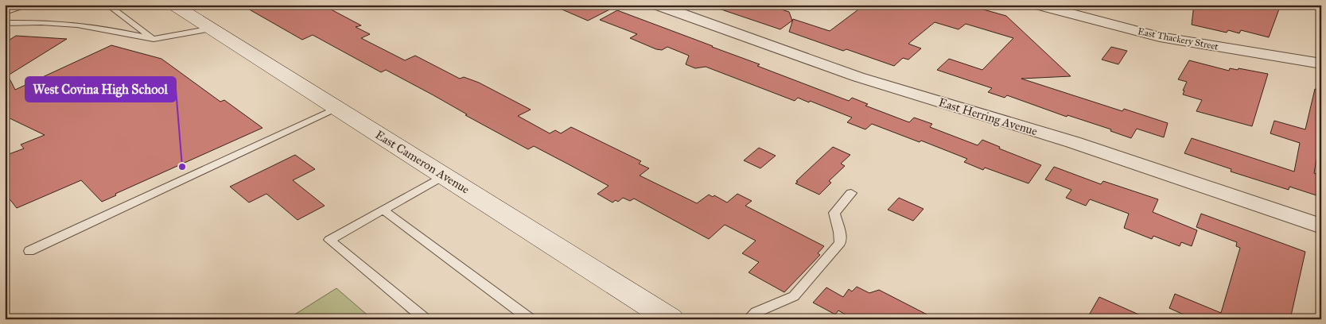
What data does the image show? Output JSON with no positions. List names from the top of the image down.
{
  "streets": {
    "main road": ["East Cameron Avenue"],
    "street": ["East Thackery Street", "East Herring Avenue"]
  },
  "places": ["West Covina High School"]
}
